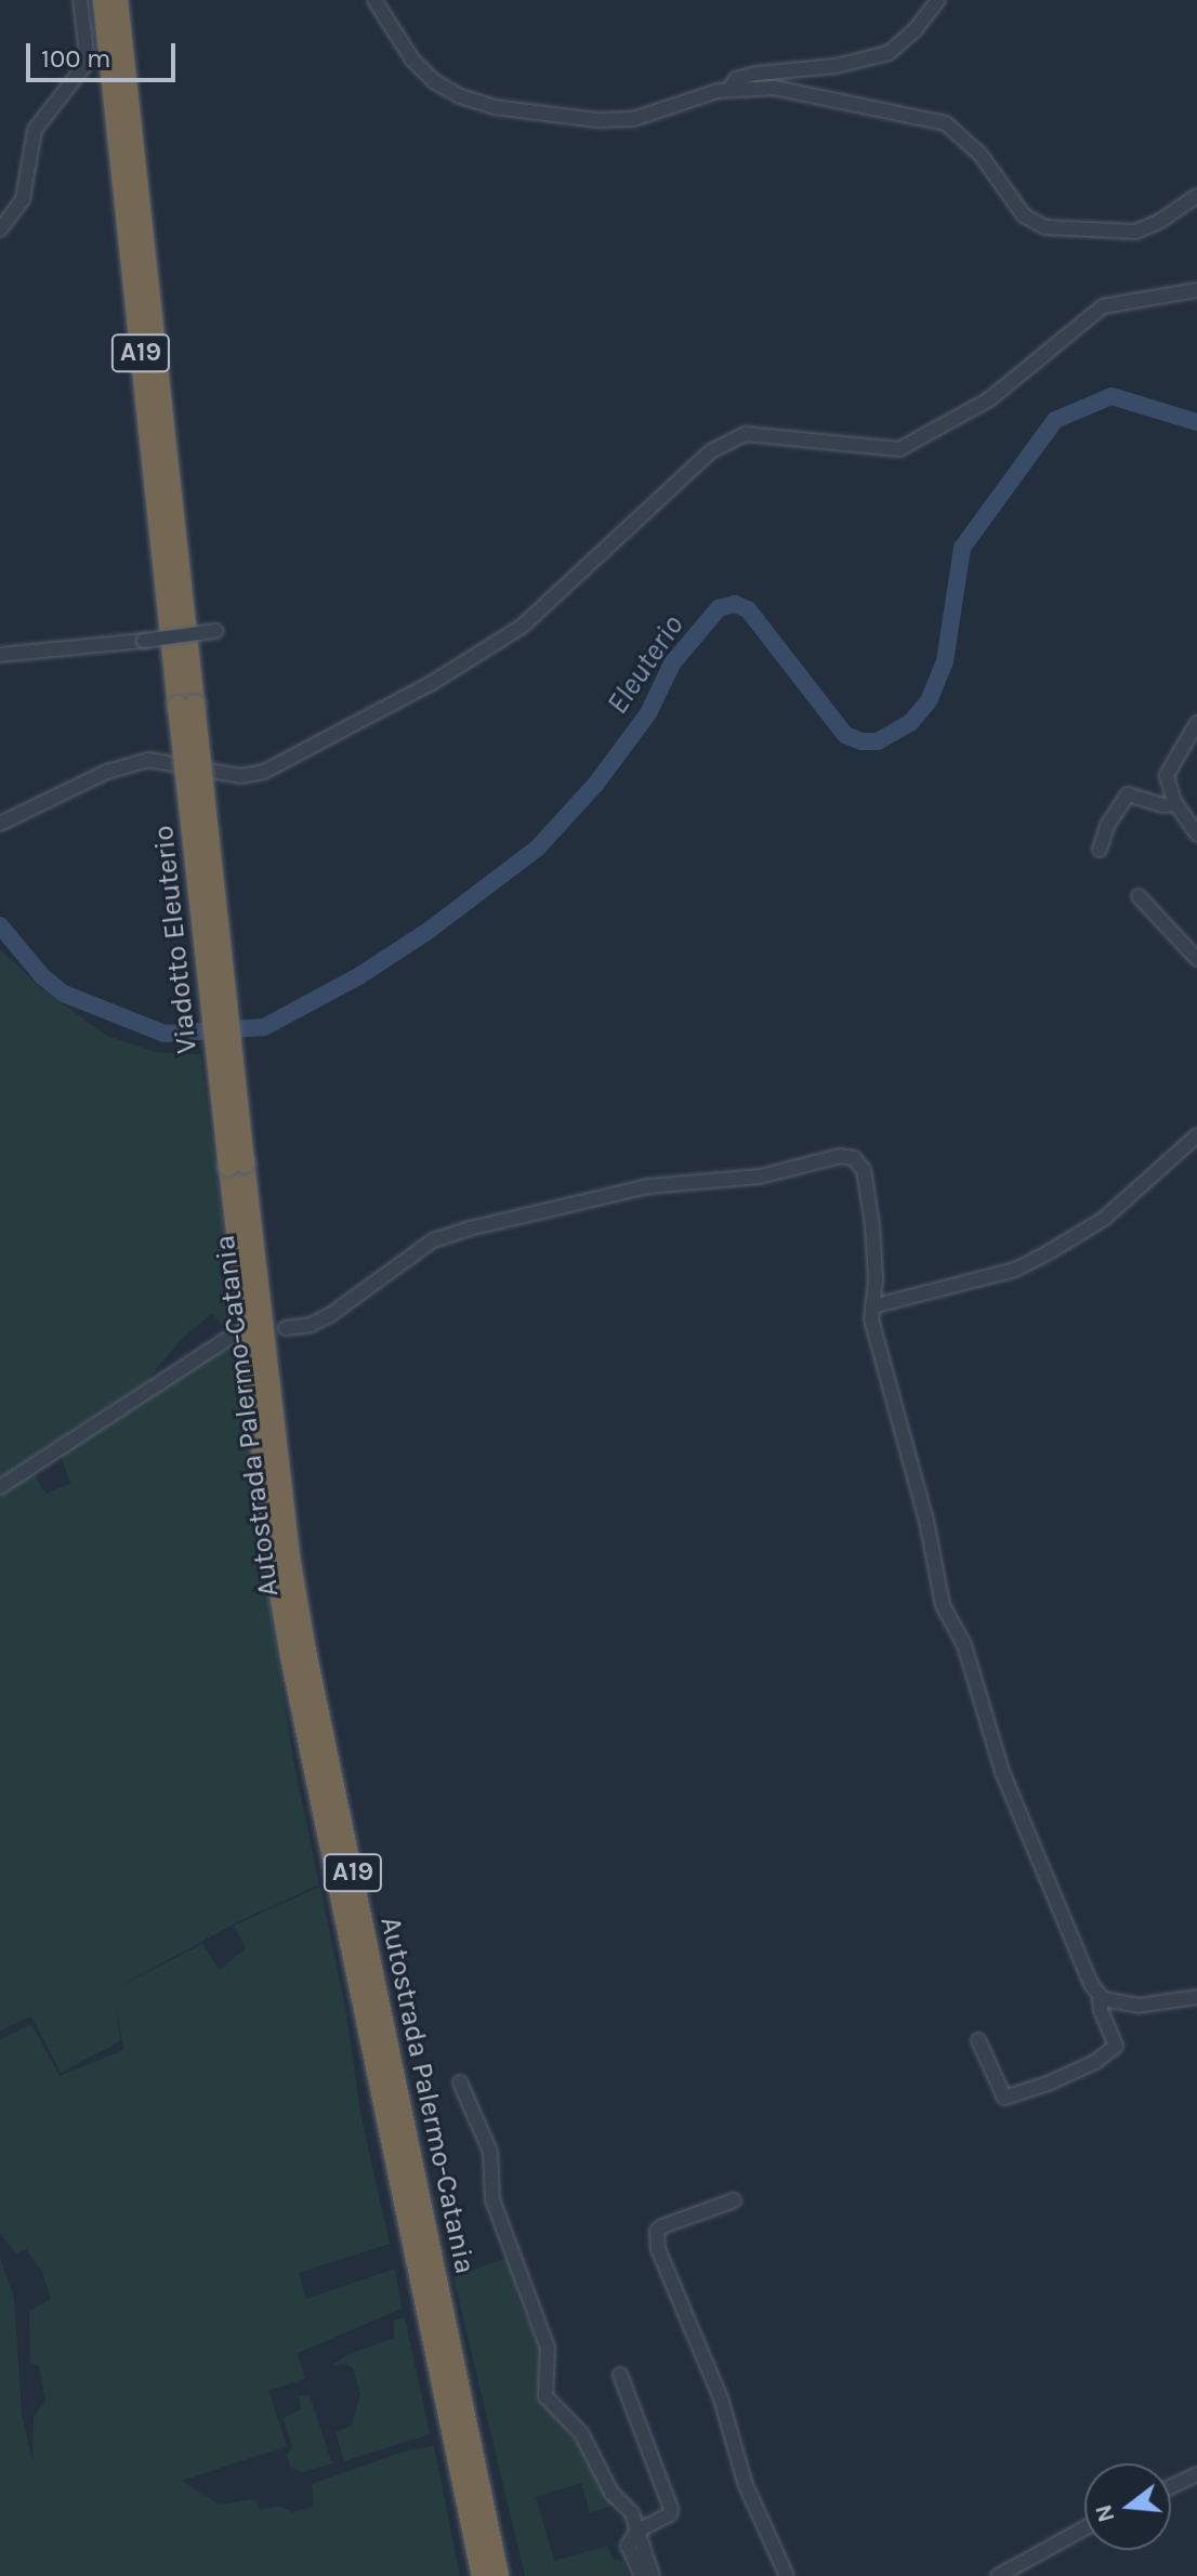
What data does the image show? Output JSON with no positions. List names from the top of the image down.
{
  "streets": {
    "highway": ["A19", "Viadotto Eleuterio", "Autostrada Palermo-Catania"]
  },
  "crossings": [
    ["A19", "Viadotto Eleuterio"],
    ["Viadotto Eleuterio", "Autostrada Palermo-Catania"]
  ],
  "water": ["Eleuterio"],
  "scale_bar": "100 m",
  "north": "left"
}
